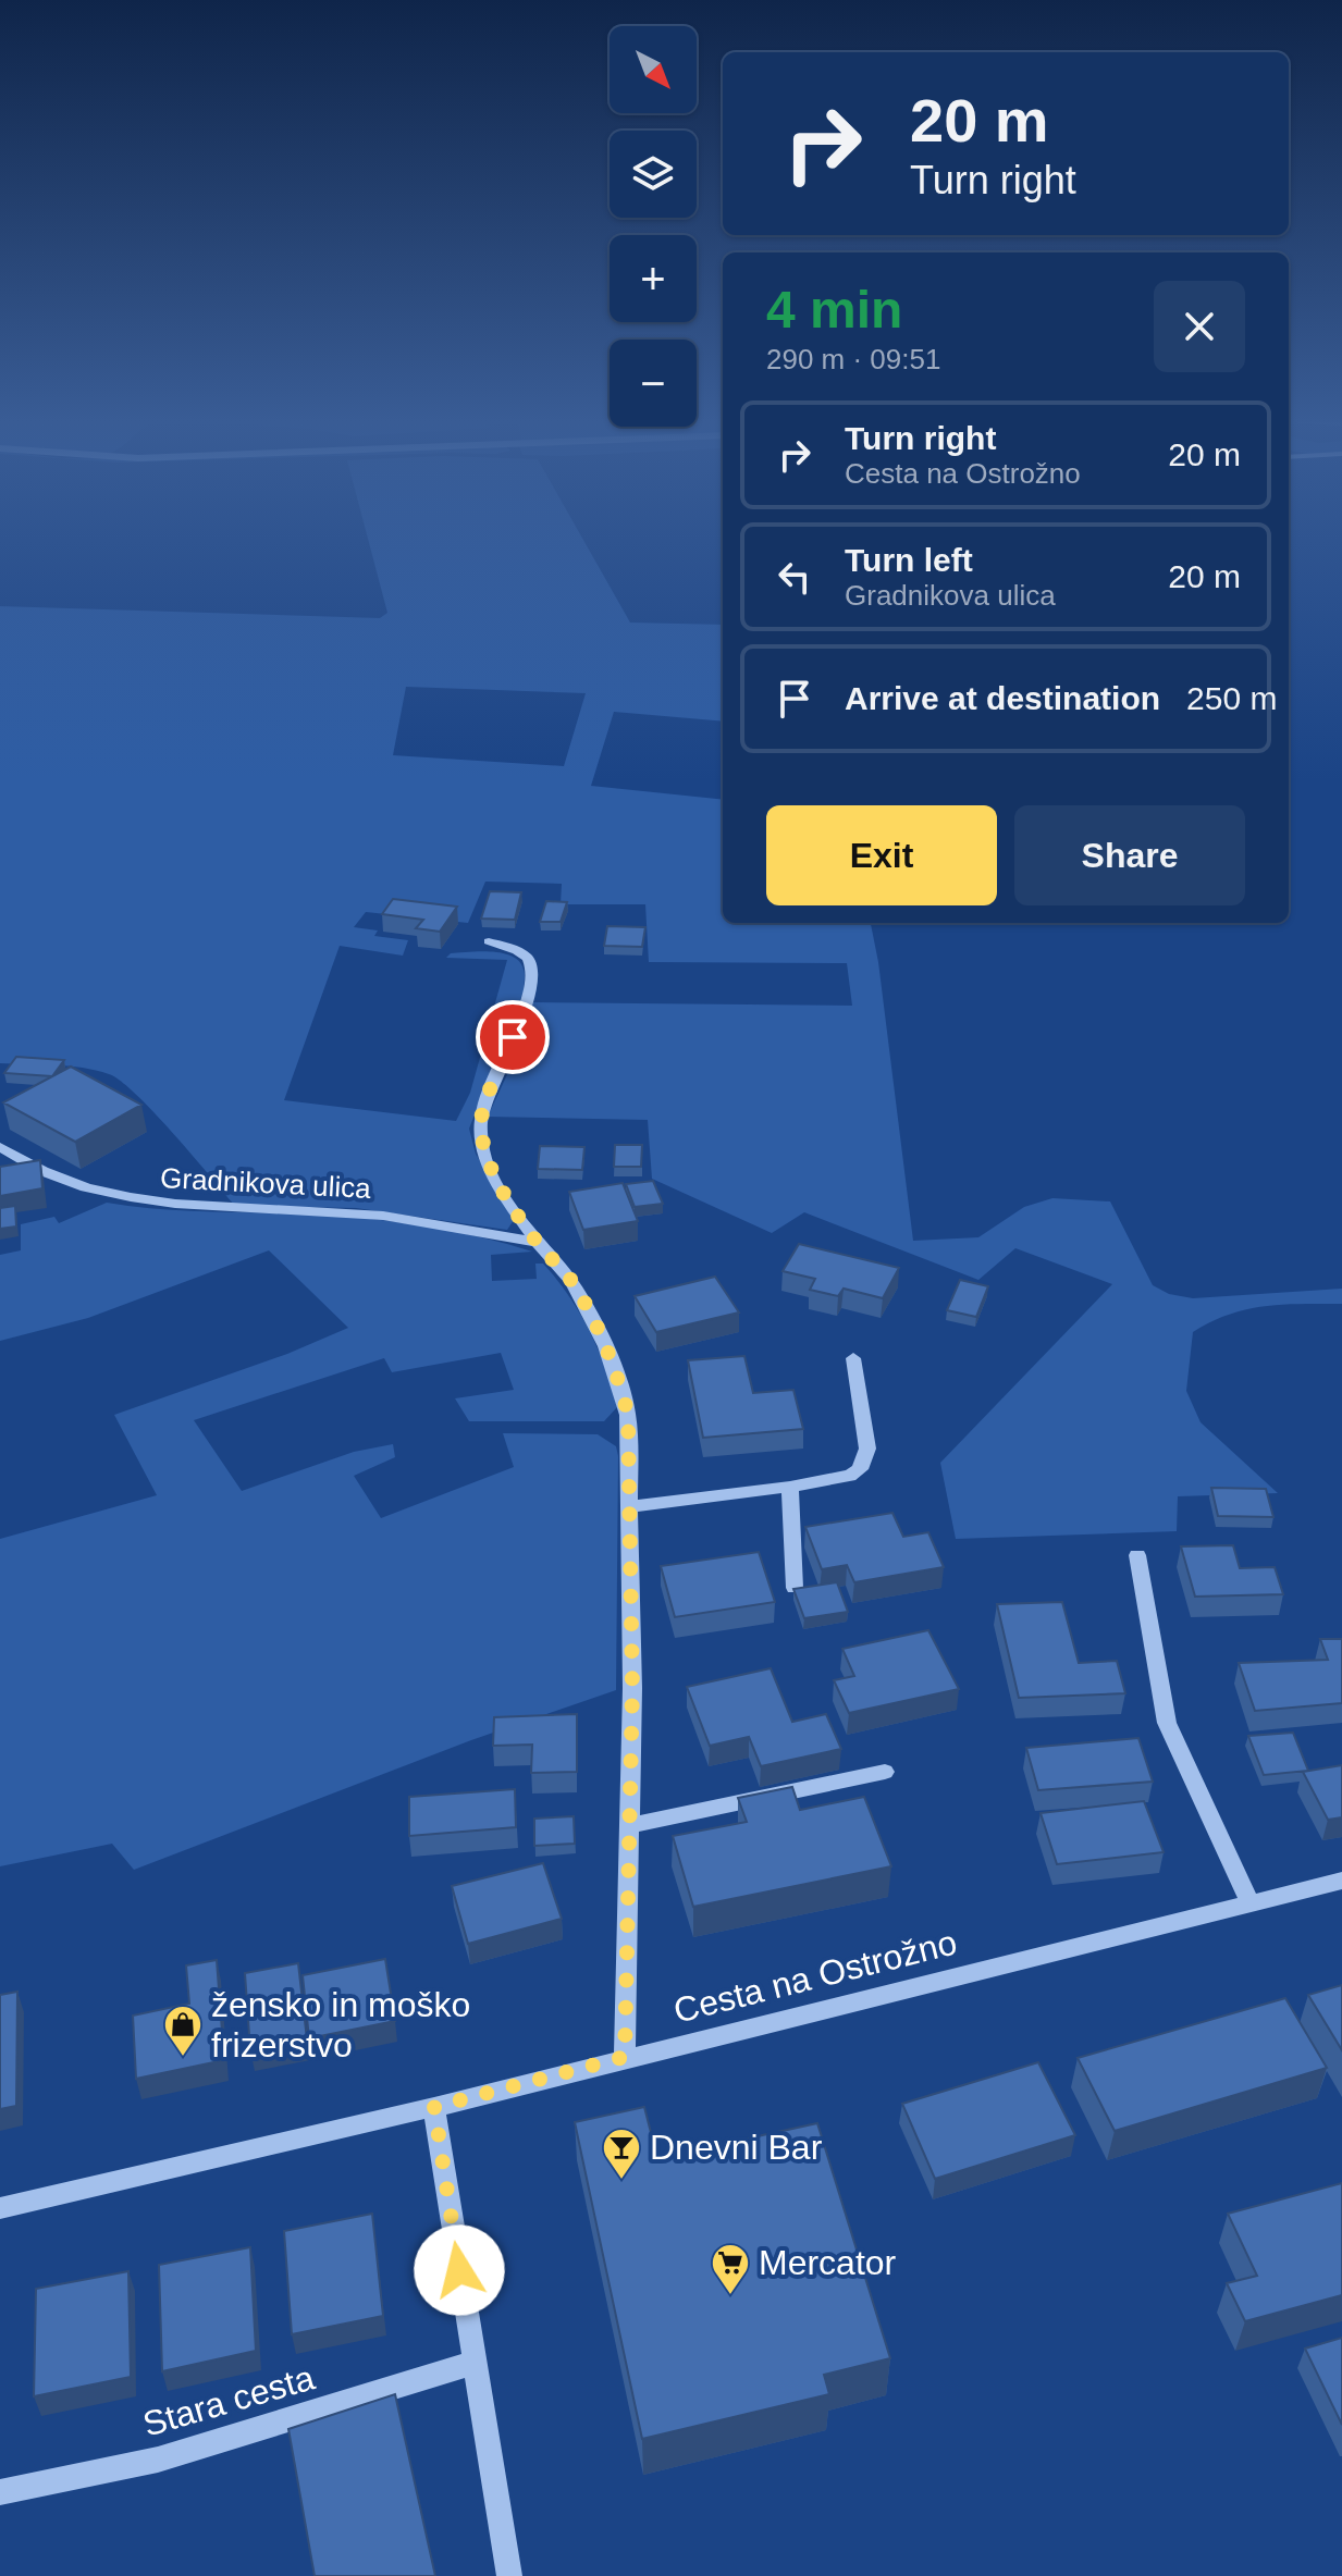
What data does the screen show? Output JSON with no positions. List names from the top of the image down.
{
  "streets": {
    "street": ["Gradnikova ulica", "Cesta na Ostrožno", "Stara cesta"]
  },
  "places": {
    "shop": ["žensko in moško frizerstvo"],
    "bar": ["Dnevni Bar"],
    "supermarket": ["Mercator"]
  },
  "north": "bottom right",
  "page": {
    "map_buttons": ["+", "−"],
    "turn": ["20 m", "Turn right"],
    "heading": ["4 min", "290 m · 09:51"],
    "list": [
      {
        "name": "Turn right",
        "note": "Cesta na Ostrožno",
        "value": "20 m"
      },
      {
        "name": "Turn left",
        "note": "Gradnikova ulica",
        "value": "20 m"
      },
      {
        "name": "Arrive at destination",
        "value": "250 m"
      }
    ],
    "buttons": ["Exit", "Share"]
  }
}
